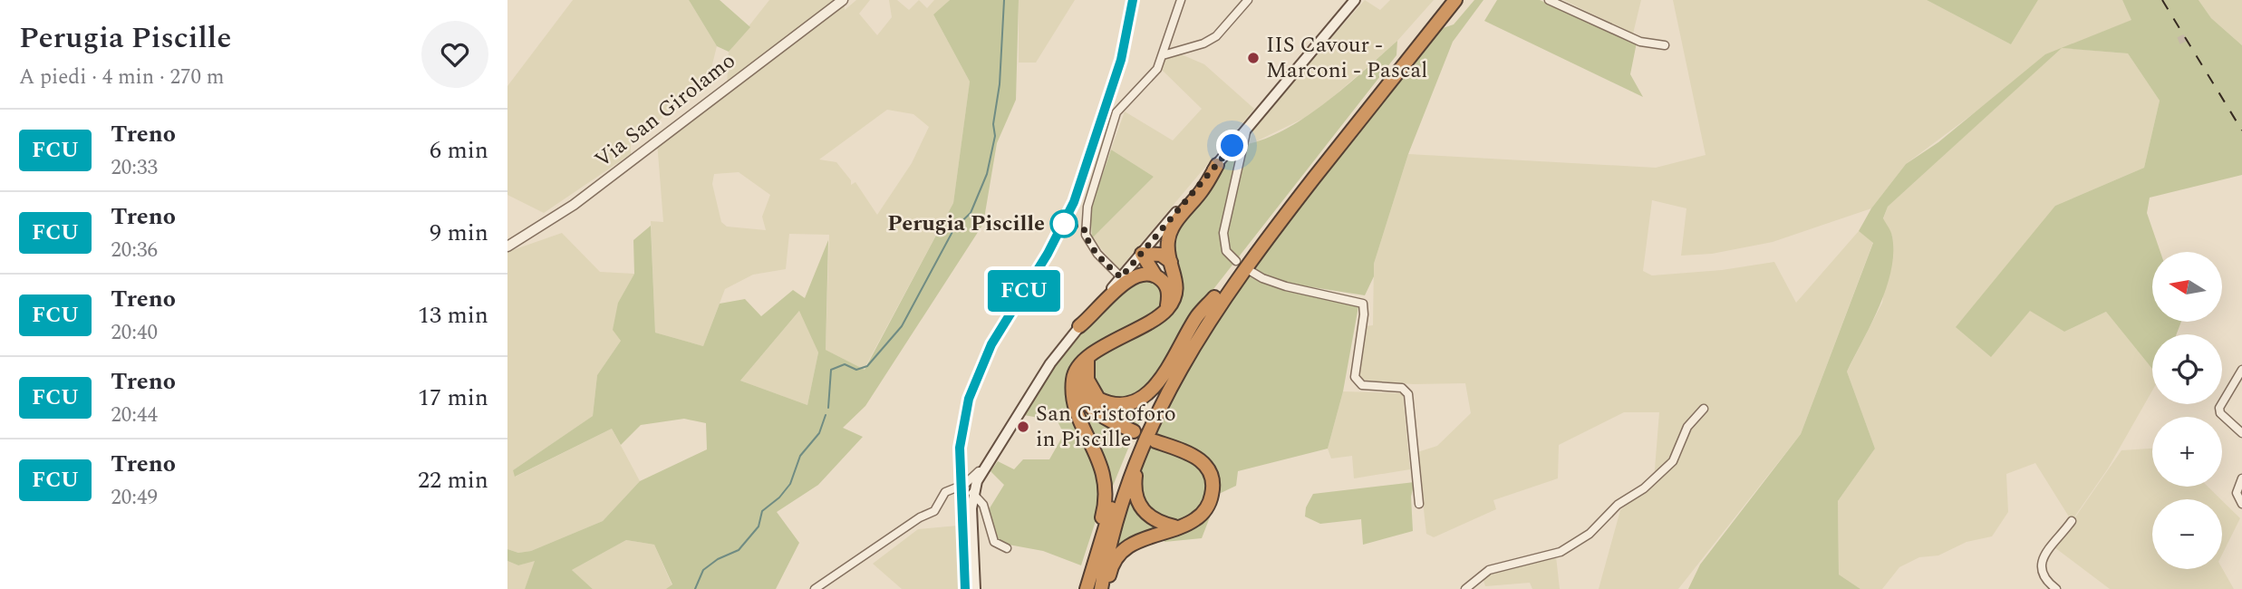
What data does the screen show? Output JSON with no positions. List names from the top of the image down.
{
  "streets": {
    "street": ["Via San Girolamo"]
  },
  "places": ["IIS Cavour - Marconi - Pascal", "Perugia Piscille", "San Cristoforo in Piscille"],
  "north": "left",
  "page": {
    "heading": ["Perugia Piscille", "A piedi · 4 min · 270 m"],
    "on_map": "FCU",
    "list": [
      {
        "mark": "FCU",
        "name": "Treno",
        "note": "20:33",
        "value": "6 min"
      },
      {
        "mark": "FCU",
        "name": "Treno",
        "note": "20:36",
        "value": "9 min"
      },
      {
        "mark": "FCU",
        "name": "Treno",
        "note": "20:40",
        "value": "13 min"
      },
      {
        "mark": "FCU",
        "name": "Treno",
        "note": "20:44",
        "value": "17 min"
      },
      {
        "mark": "FCU",
        "name": "Treno",
        "note": "20:49",
        "value": "22 min"
      }
    ],
    "map_buttons": ["+", "−"]
  }
}
